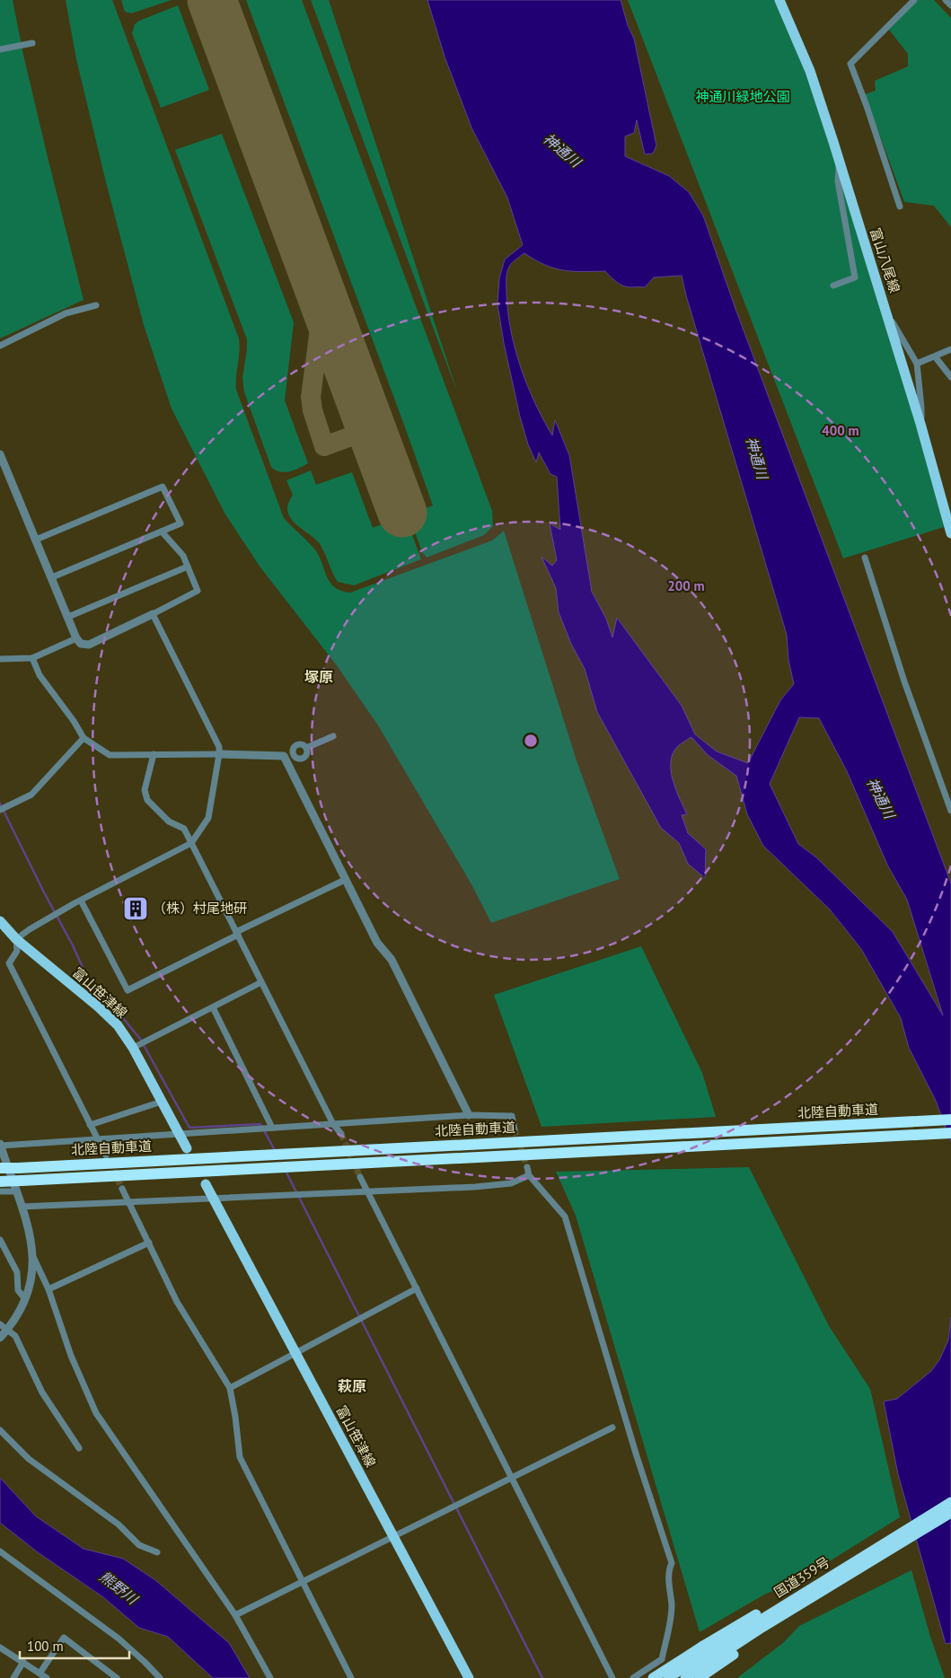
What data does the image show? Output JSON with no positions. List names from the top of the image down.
{
  "streets": {
    "highway": ["北陸自動車道", "国道359号"],
    "main road": ["富山八尾線", "富山笹津線"]
  },
  "districts": ["塚原", "萩原"],
  "water": ["神通川", "熊野川"],
  "parks": ["神通川緑地公園"],
  "places": {
    "building": ["（株）村尾地研"]
  },
  "scale_bar": "100 m",
  "rings": ["400 m", "200 m"]
}
